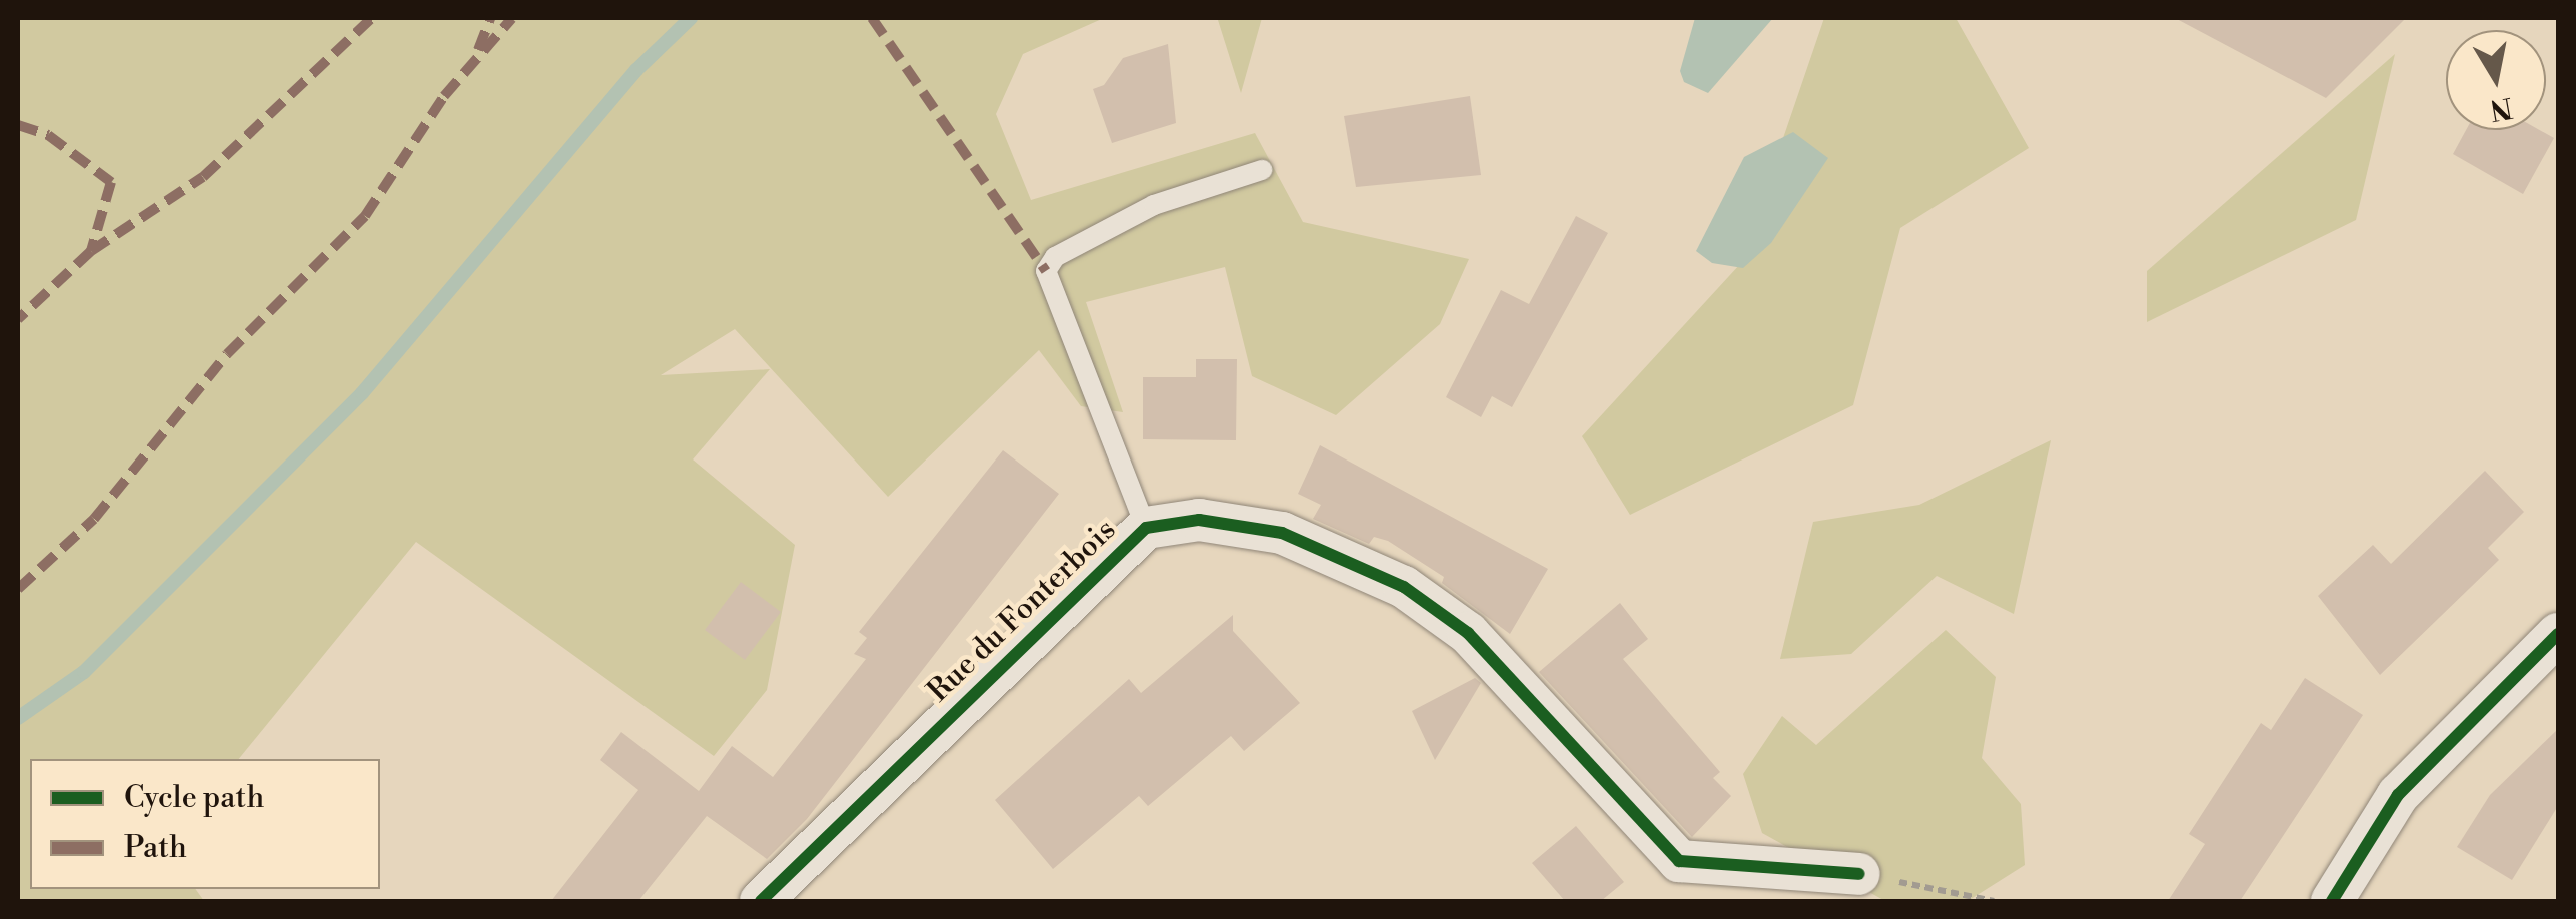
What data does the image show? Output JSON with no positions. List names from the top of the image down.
{
  "streets": {
    "street": ["Rue du Fonterbois"]
  },
  "legend": ["Cycle path", "Path"],
  "north": "bottom"
}
